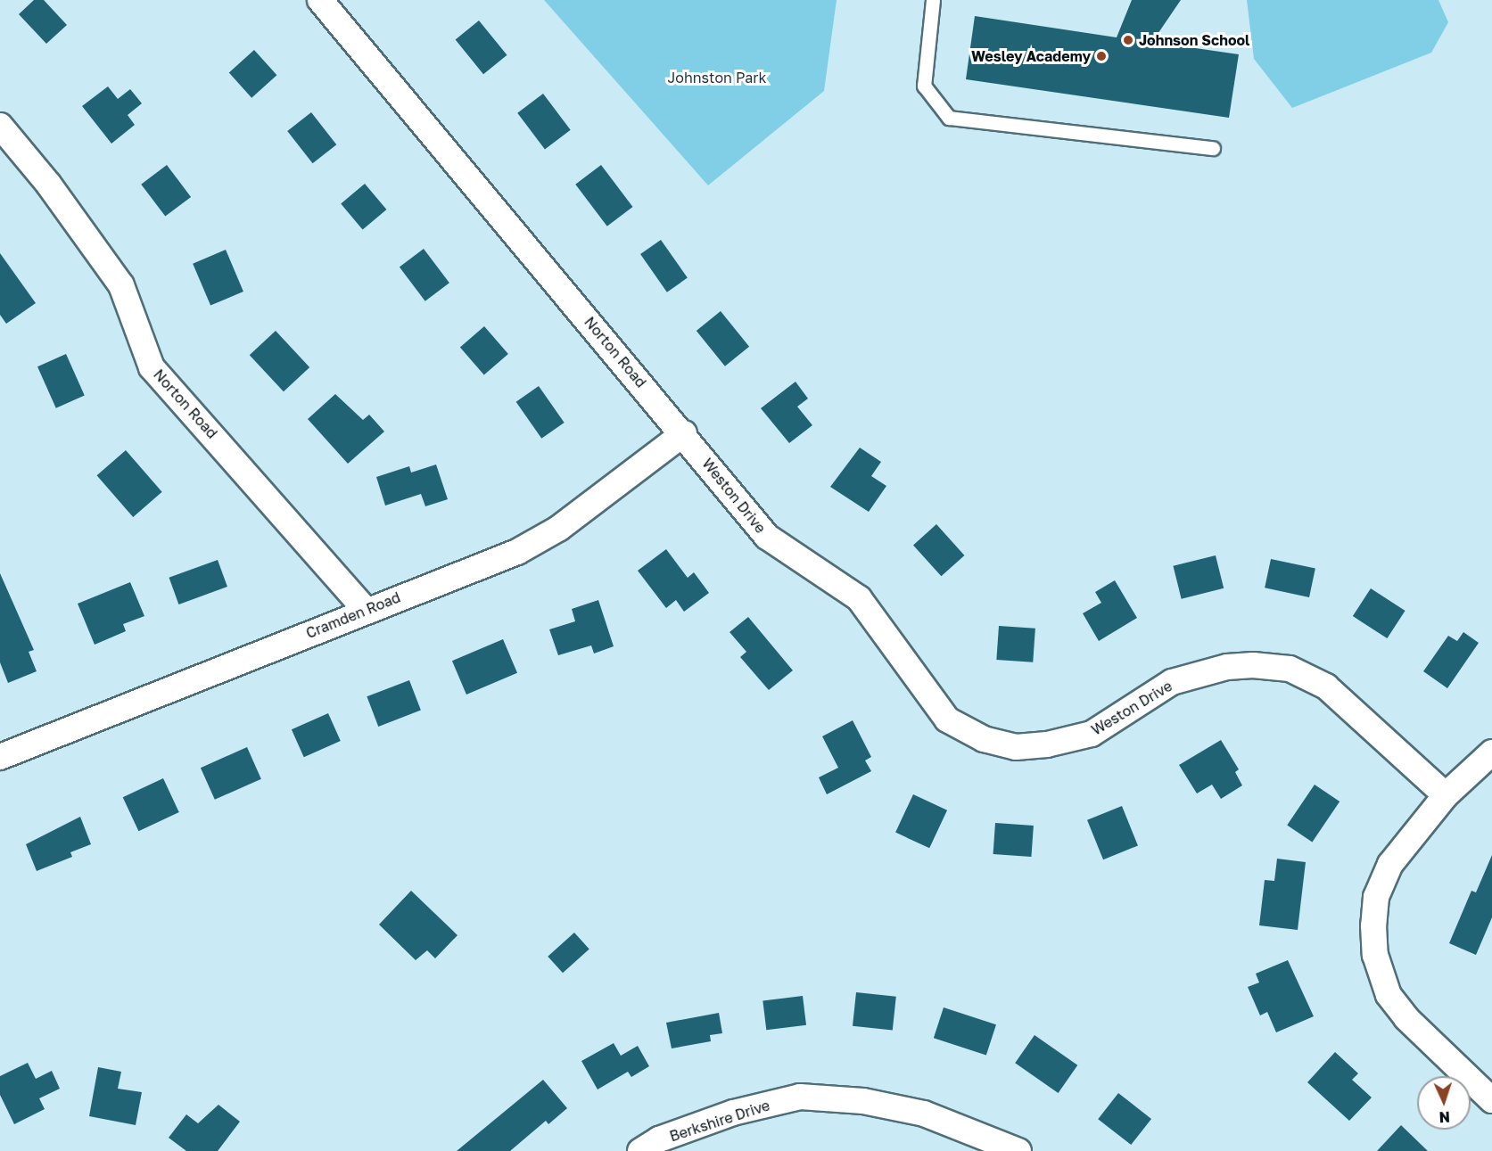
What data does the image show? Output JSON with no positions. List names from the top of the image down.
{
  "streets": {
    "street": [
      "Norton Road",
      "Weston Drive",
      "Cramden Road",
      "Berkshire Drive"
    ]
  },
  "crossings": [
    ["Norton Road", "Weston Drive"],
    ["Norton Road", "Cramden Road"],
    ["Weston Drive", "Cramden Road"]
  ],
  "parks": ["Johnston Park"],
  "places": ["Johnson School", "Wesley Academy"],
  "north": "bottom"
}
